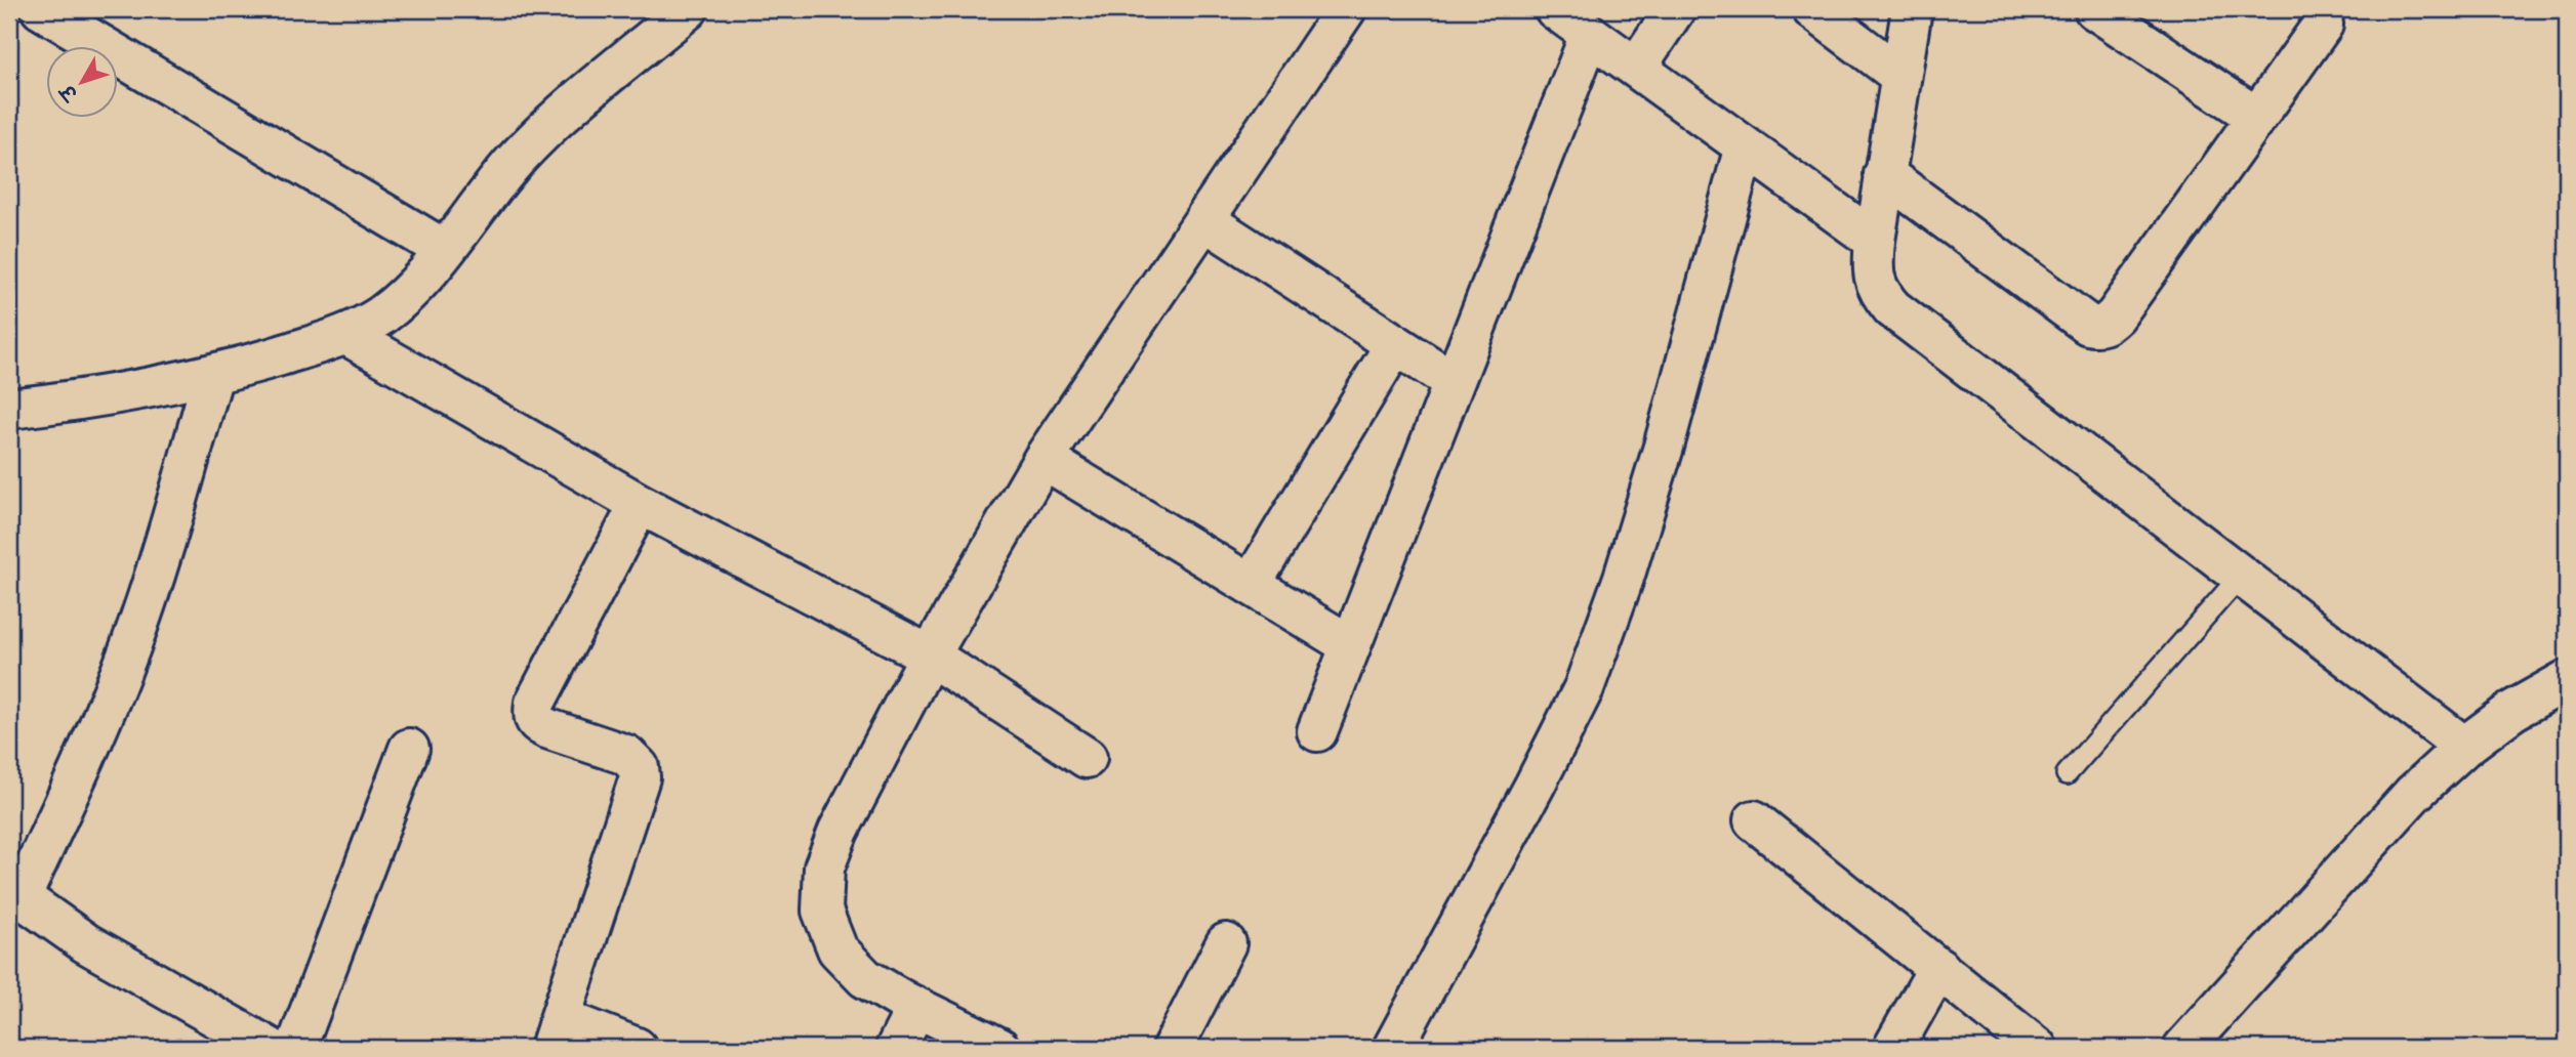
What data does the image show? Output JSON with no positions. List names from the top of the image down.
{
  "north": "bottom left"
}
